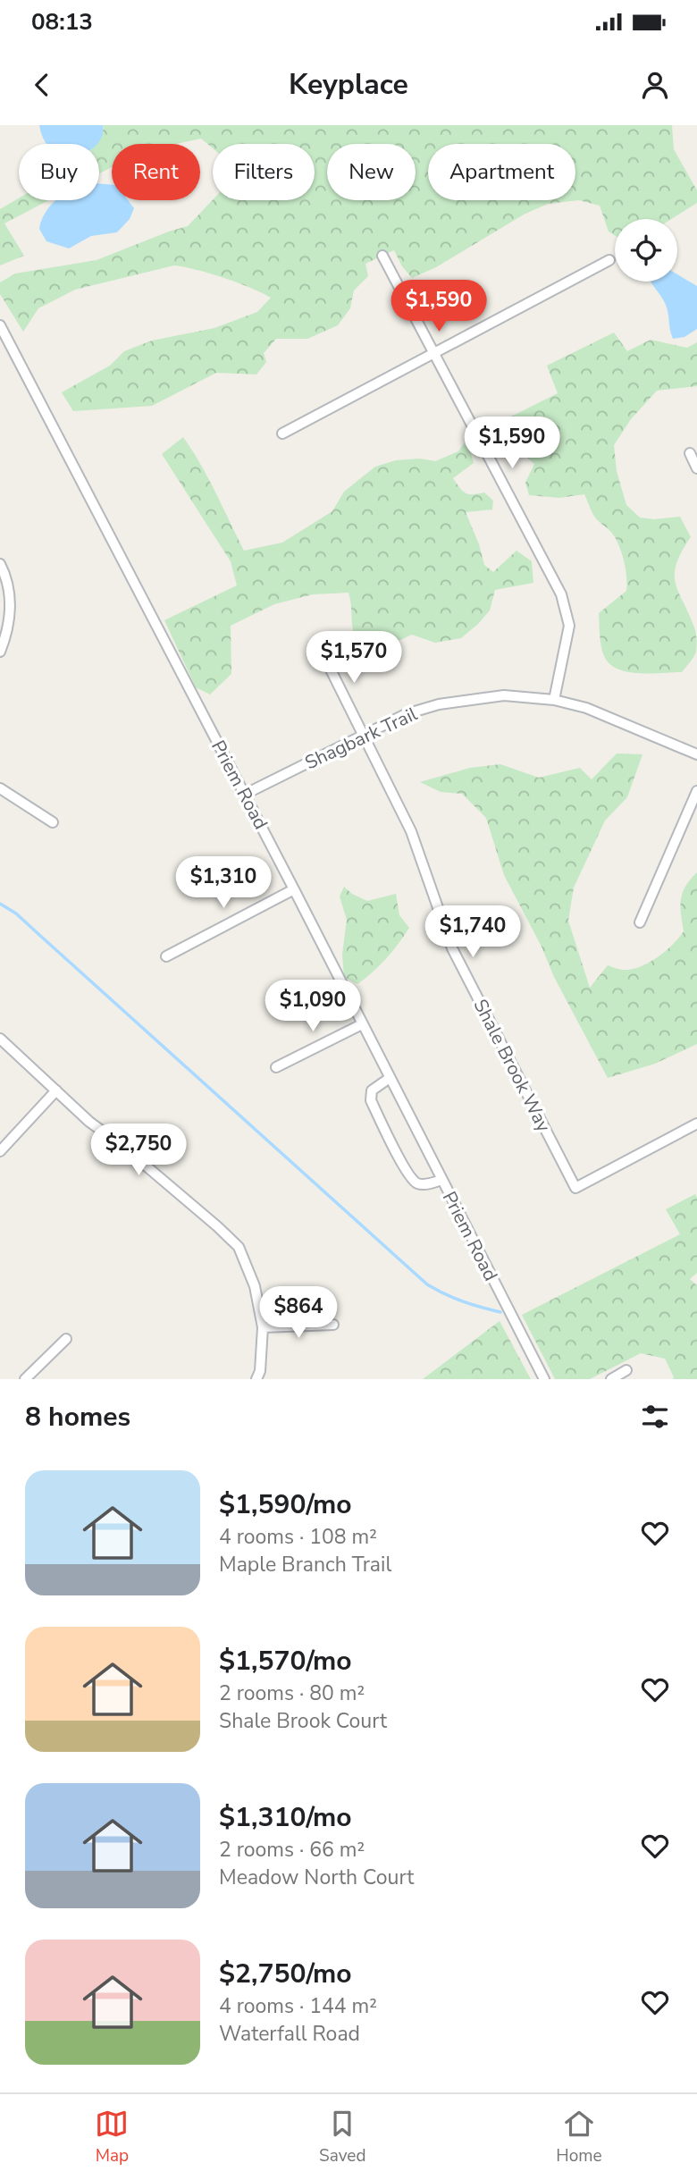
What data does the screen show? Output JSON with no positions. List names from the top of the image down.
{
  "streets": {
    "street": ["Shagbark Trail", "Priem Road", "Shale Brook Way"]
  },
  "crossings": [
    ["Shagbark Trail", "Priem Road"],
    ["Shagbark Trail", "Shale Brook Way"]
  ],
  "page": {
    "status": "08:13",
    "header": "Keyplace",
    "chip": [
      "Buy",
      "Rent",
      "Filters",
      "New",
      "Apartment"
    ],
    "price": [
      "$1,590",
      "$1,590",
      "$1,570",
      "$1,310",
      "$1,740",
      "$1,090",
      "$2,750",
      "$864"
    ],
    "heading": "8 homes",
    "list": [
      {
        "name": "$1,590/mo",
        "note": "4 rooms · 108 m² · Maple Branch Trail"
      },
      {
        "name": "$1,570/mo",
        "note": "2 rooms · 80 m² · Shale Brook Court"
      },
      {
        "name": "$1,310/mo",
        "note": "2 rooms · 66 m² · Meadow North Court"
      },
      {
        "name": "$2,750/mo",
        "note": "4 rooms · 144 m² · Waterfall Road"
      }
    ],
    "tabs": ["Map", "Saved", "Home"]
  }
}
